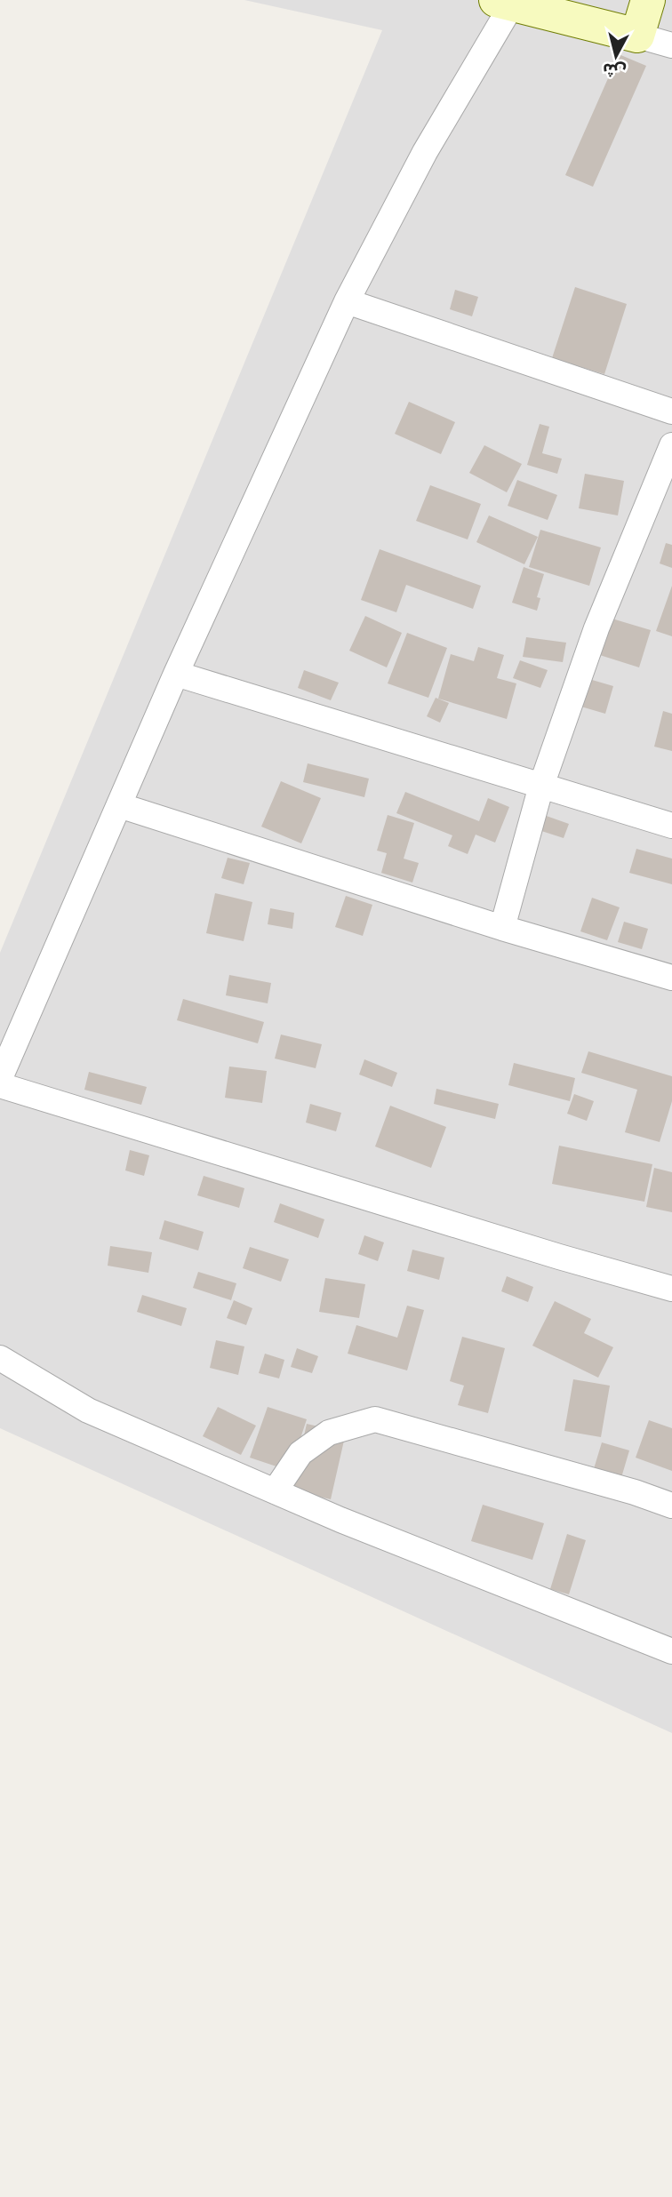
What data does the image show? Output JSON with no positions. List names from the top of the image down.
{
  "north": "bottom"
}
